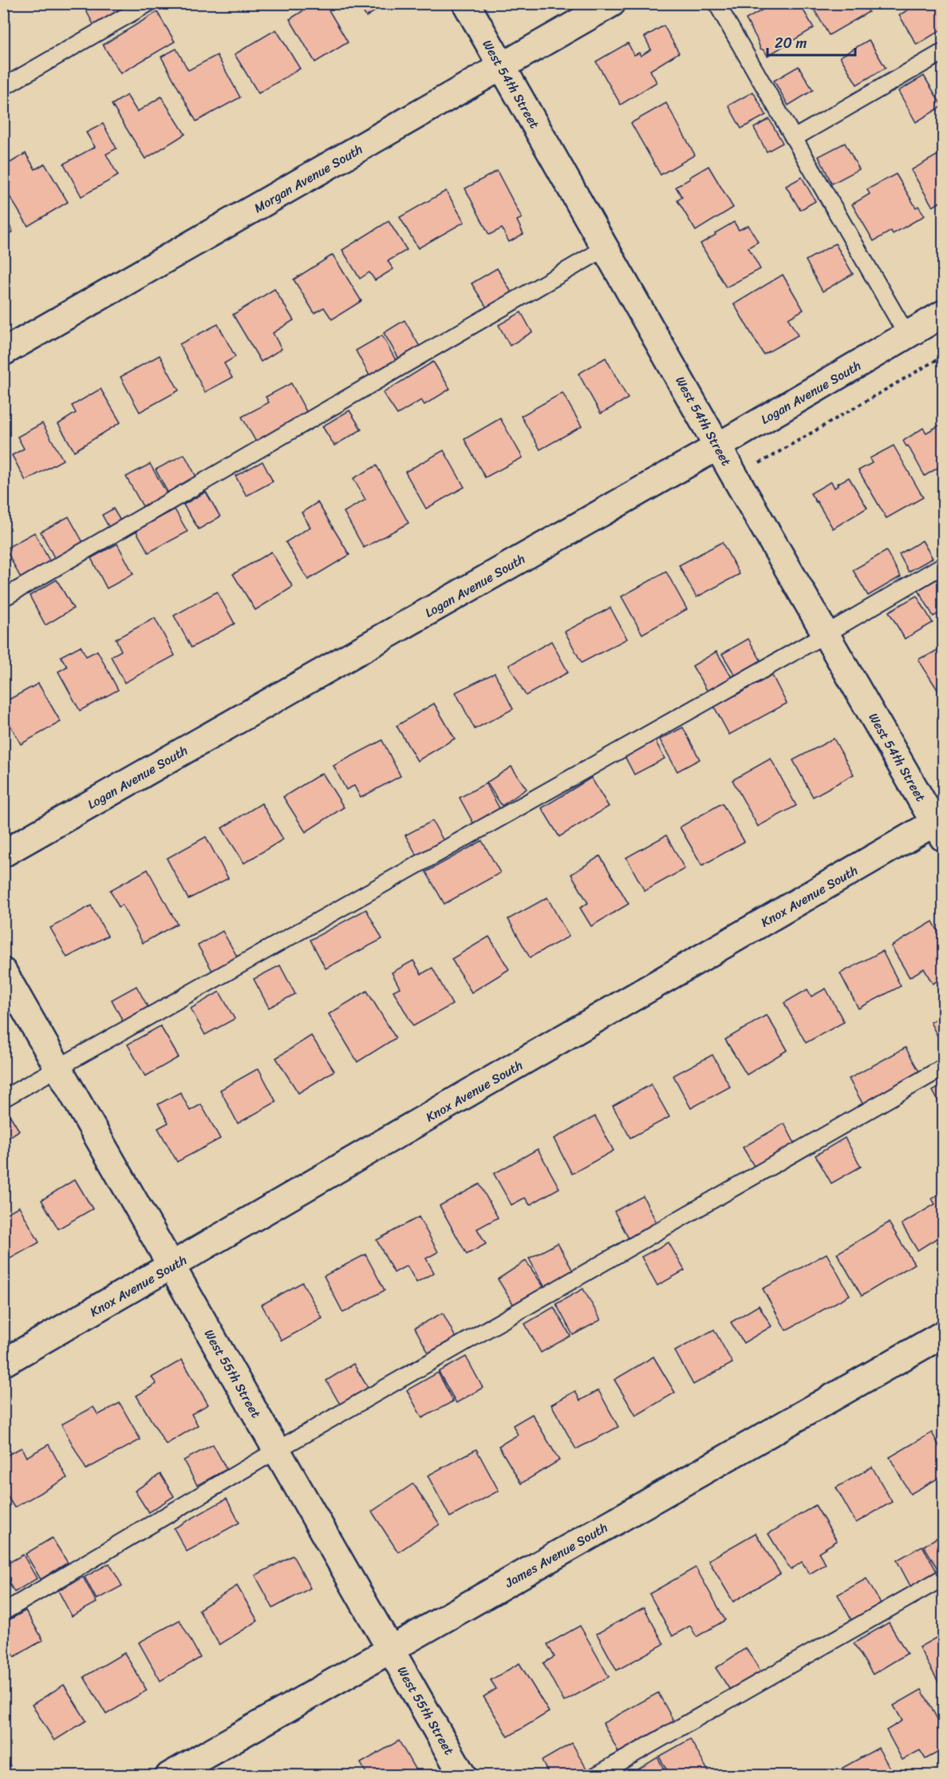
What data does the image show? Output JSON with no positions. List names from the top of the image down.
{
  "streets": {
    "street": [
      "West 54th Street",
      "Morgan Avenue South",
      "Logan Avenue South",
      "Knox Avenue South",
      "West 55th Street",
      "James Avenue South"
    ]
  },
  "crossings": [
    ["West 54th Street", "Morgan Avenue South"],
    ["West 54th Street", "Logan Avenue South"],
    ["West 54th Street", "Knox Avenue South"],
    ["Knox Avenue South", "West 55th Street"],
    ["West 55th Street", "James Avenue South"]
  ],
  "scale_bar": "20 m"
}
